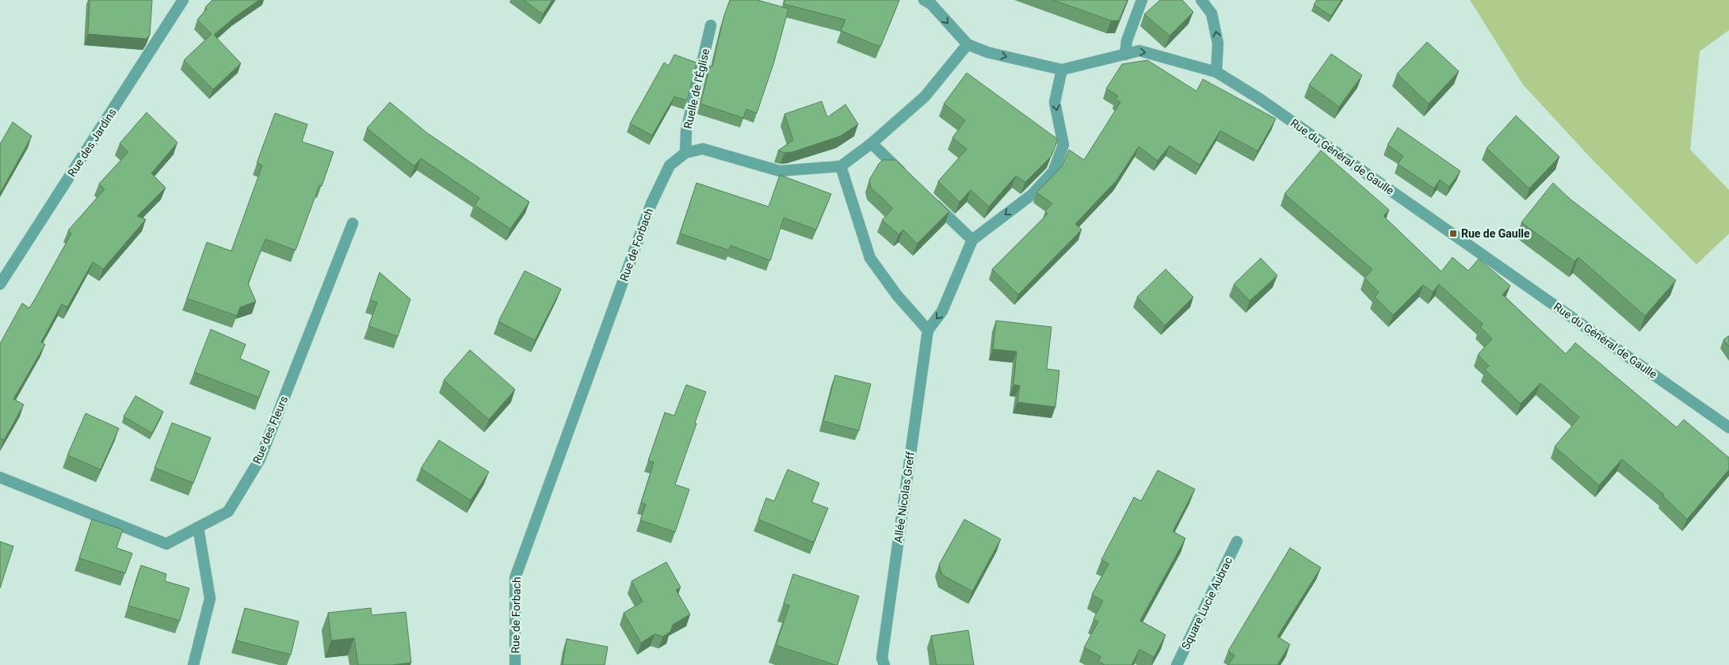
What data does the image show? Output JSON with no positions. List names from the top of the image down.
{
  "streets": {
    "street": [
      "Ruelle de l'Église",
      "Rue des Jardins",
      "Rue du Général de Gaulle",
      "Rue de Forbach",
      "Rue des Fleurs",
      "Allée Nicolas Greff",
      "Square Lucie Aubrac"
    ]
  },
  "crossings": [
    ["Ruelle de l'Église", "Rue de Forbach"]
  ],
  "places": {
    "transit": ["Rue de Gaulle"]
  }
}
